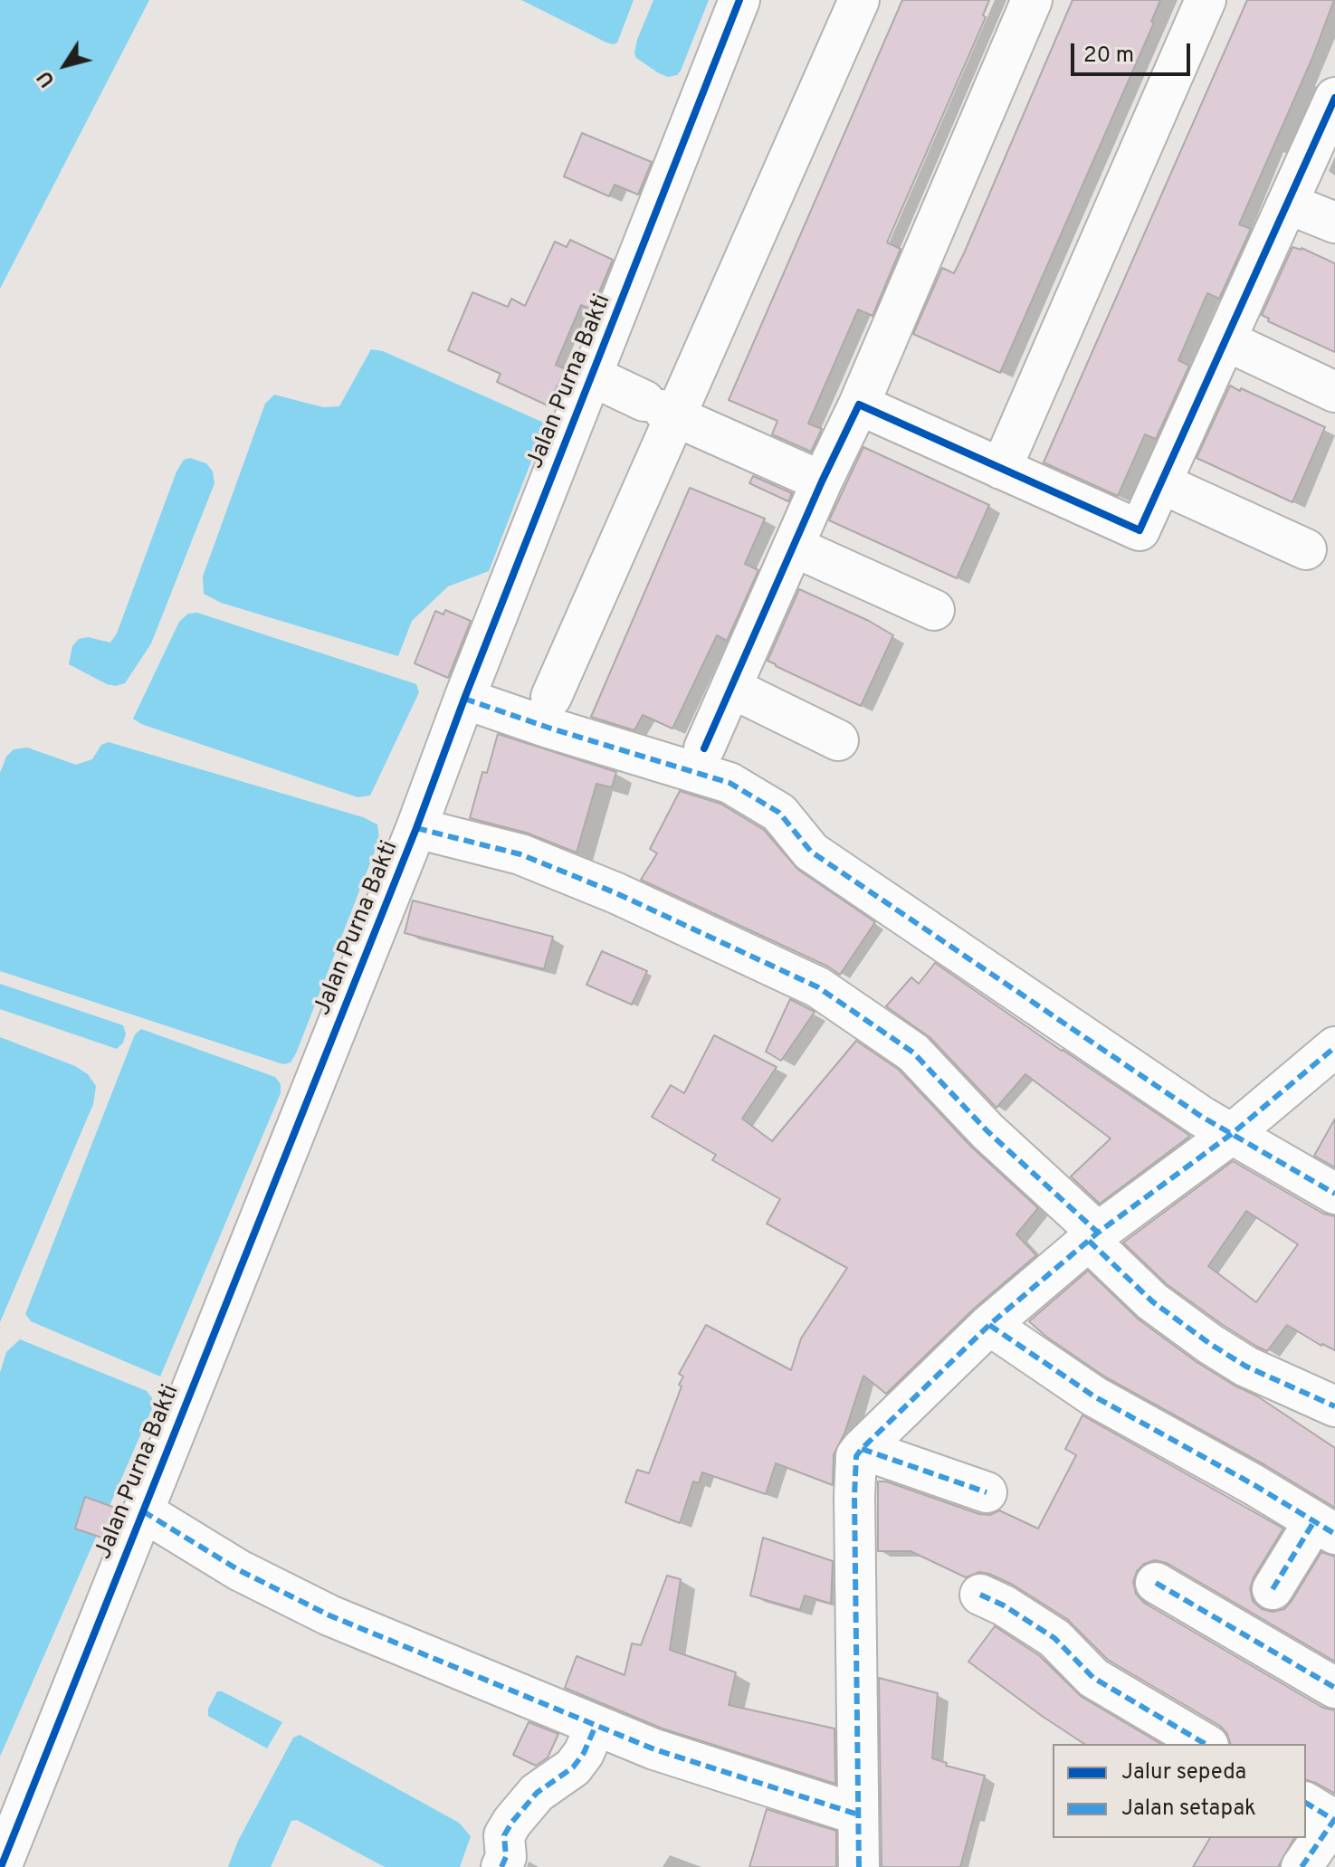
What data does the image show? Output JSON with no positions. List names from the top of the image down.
{
  "streets": {
    "street": ["Jalan Purna Bakti"]
  },
  "legend": ["Jalur sepeda", "Jalan setapak"],
  "scale_bar": "20 m",
  "north": "bottom left"
}
